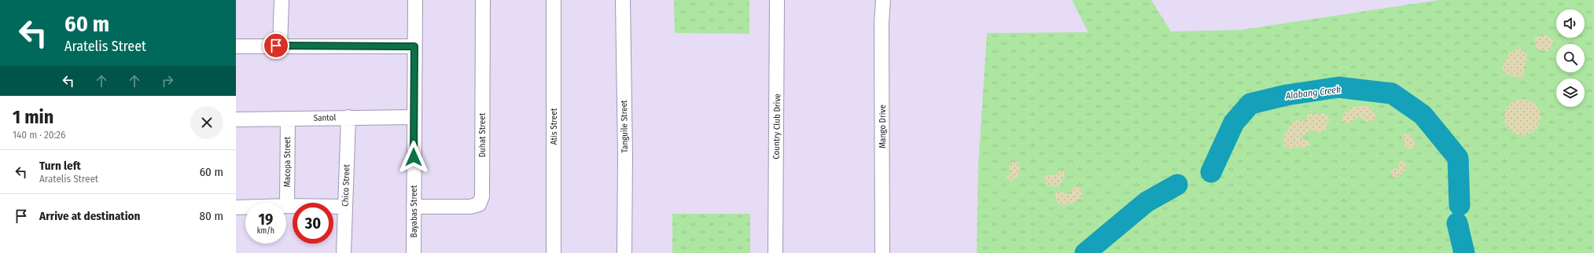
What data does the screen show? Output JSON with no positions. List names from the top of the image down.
{
  "streets": {
    "street": [
      "Santol",
      "Atis Street",
      "Tanguile Street",
      "Country Club Drive",
      "Mango Drive",
      "Duhat Street",
      "Macopa Street",
      "Chico Street",
      "Bayabas Street"
    ]
  },
  "crossings": [
    ["Santol", "Macopa Street"],
    ["Santol", "Chico Street"],
    ["Santol", "Bayabas Street"],
    ["Duhat Street", "Bayabas Street"]
  ],
  "water": ["Alabang Creek"],
  "page": {
    "turn": ["60 m", "Aratelis Street"],
    "heading": ["1 min", "140 m · 20:26"],
    "list": [
      {
        "name": "Turn left",
        "note": "Aratelis Street",
        "value": "60 m"
      },
      {
        "name": "Arrive at destination",
        "value": "80 m"
      }
    ],
    "speed": "19 km/h",
    "limit": "30"
  }
}
